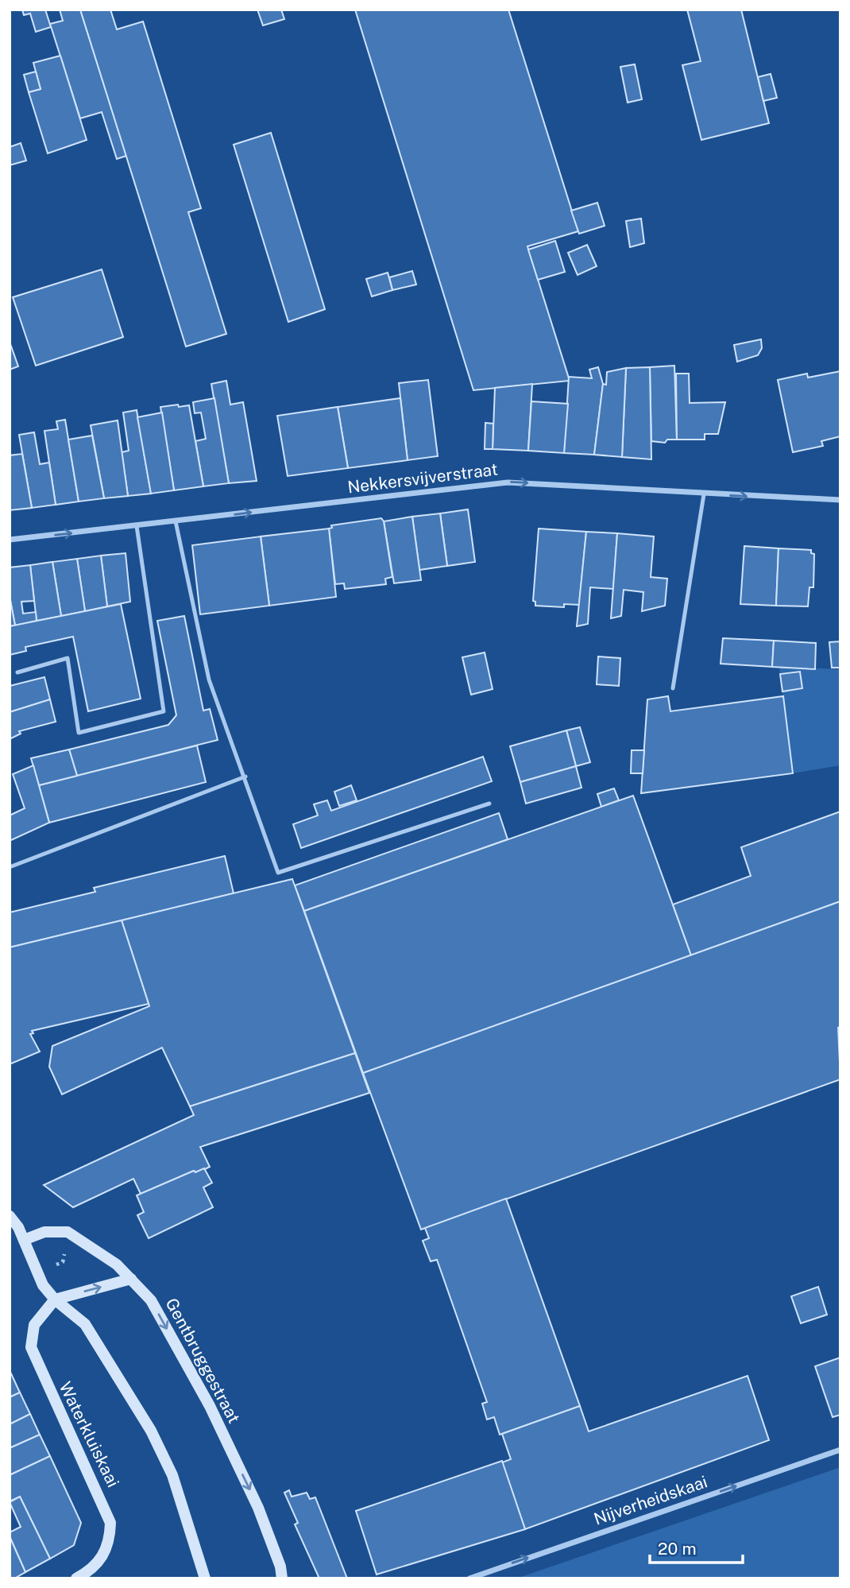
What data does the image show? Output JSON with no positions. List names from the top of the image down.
{
  "streets": {
    "street": [
      "Nekkersvijverstraat",
      "Gentbruggestraat",
      "Waterkluiskaai",
      "Nijverheidskaai"
    ]
  },
  "one_way": ["Nekkersvijverstraat", "Nijverheidskaai"],
  "scale_bar": "20 m"
}
